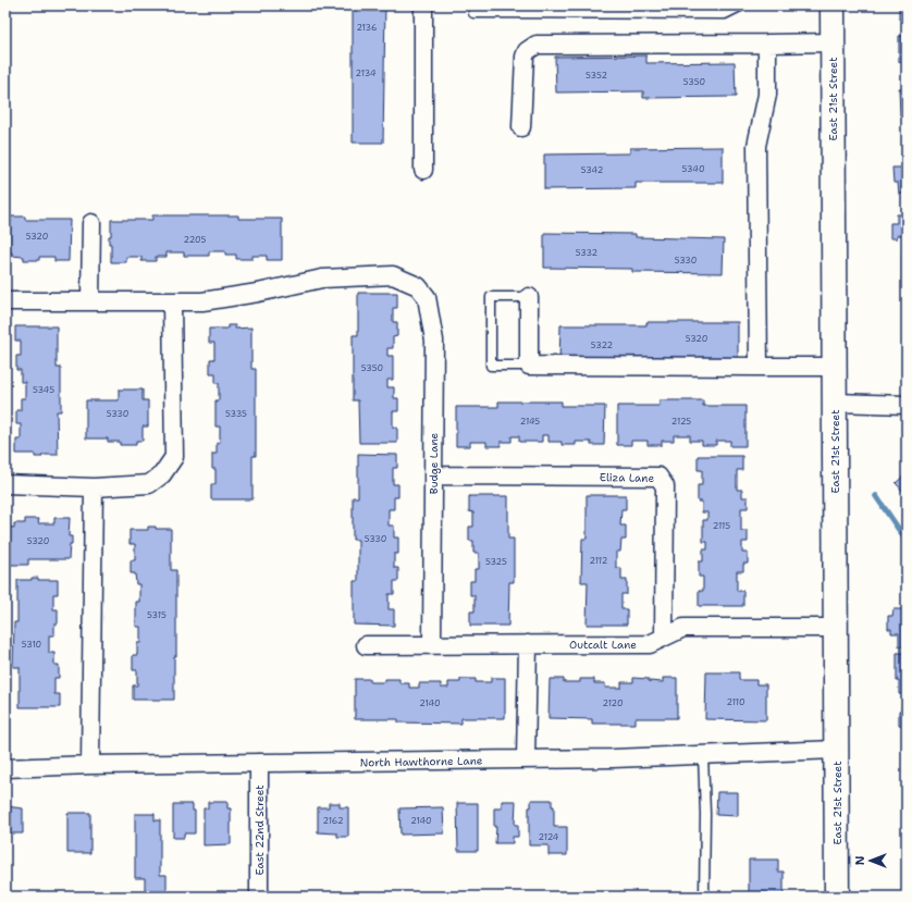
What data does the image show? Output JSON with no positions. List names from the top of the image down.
{
  "streets": {
    "main road": ["East 21st Street"],
    "street": [
      "Budge Lane",
      "Eliza Lane",
      "Outcalt Lane",
      "North Hawthorne Lane",
      "East 22nd Street"
    ]
  },
  "crossings": [
    ["East 21st Street", "Outcalt Lane"],
    ["East 21st Street", "North Hawthorne Lane"],
    ["Budge Lane", "Eliza Lane"],
    ["Budge Lane", "Outcalt Lane"],
    ["Eliza Lane", "Outcalt Lane"],
    ["North Hawthorne Lane", "East 22nd Street"]
  ],
  "house_numbers": [
    "2136",
    "2134",
    "5352",
    "5350",
    "5340",
    "5342",
    "5320",
    "2205",
    "5332",
    "5330",
    "5320",
    "5322",
    "5350",
    "5345",
    "5330",
    "5335",
    "2145",
    "2125",
    "2115",
    "5330",
    "5320",
    "2112",
    "5325",
    "5315",
    "5310",
    "2110",
    "2140",
    "2120",
    "2162",
    "2140",
    "2124"
  ],
  "north": "left"
}
